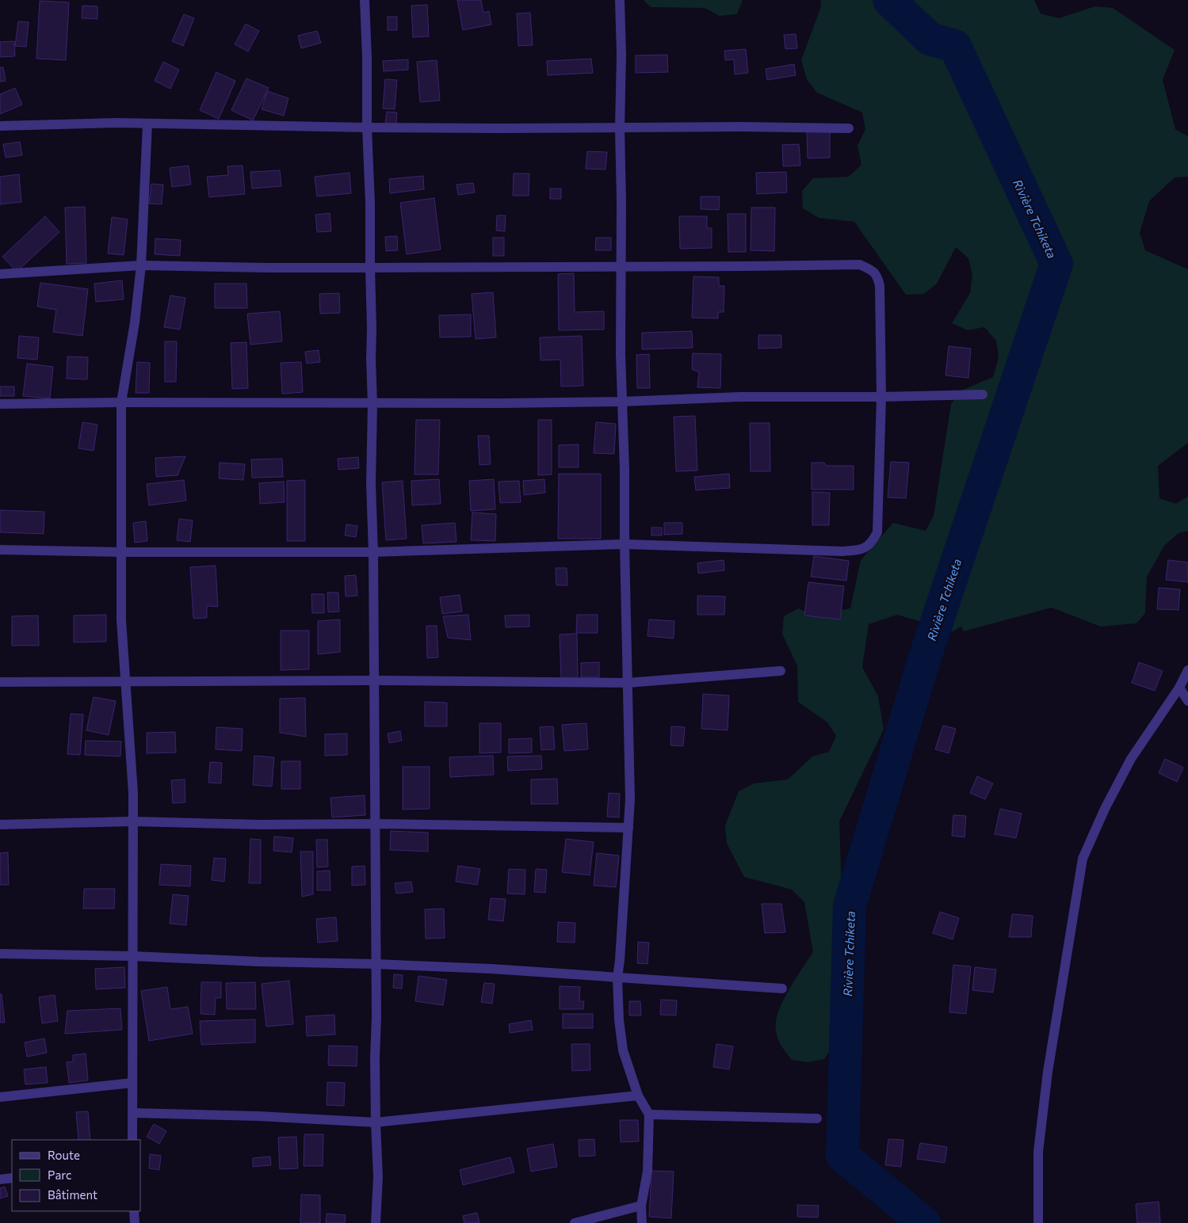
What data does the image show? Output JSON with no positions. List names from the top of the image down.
{
  "water": ["Rivière Tchiketa"],
  "legend": ["Route", "Parc", "Bâtiment"]
}
